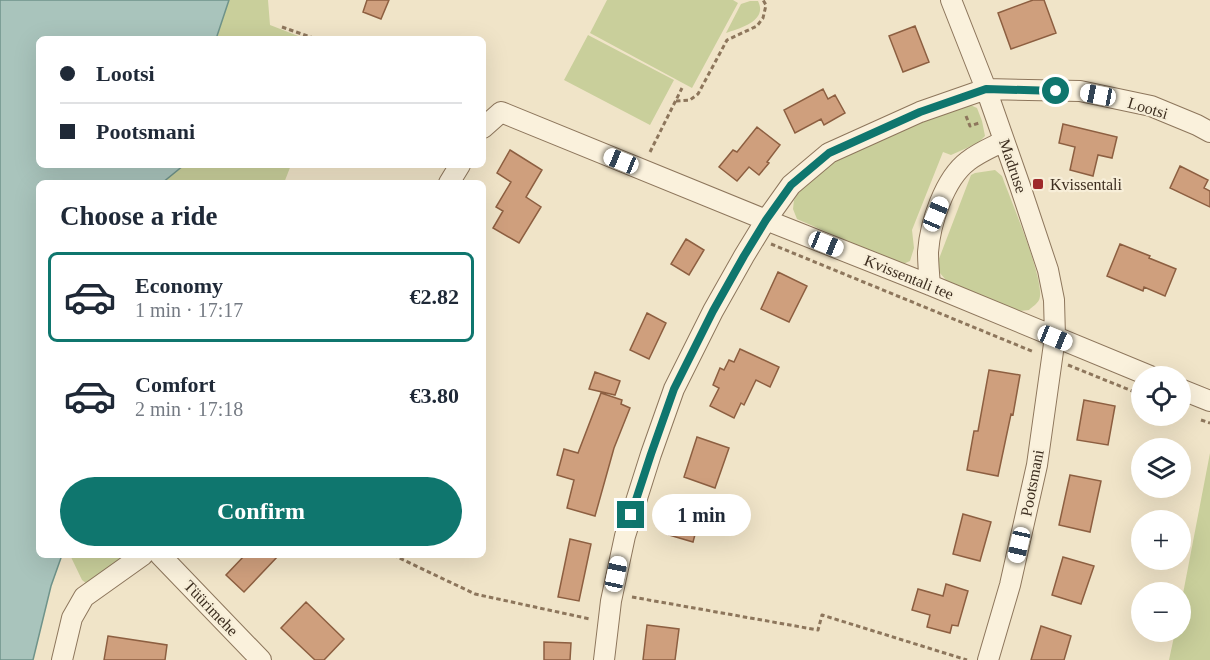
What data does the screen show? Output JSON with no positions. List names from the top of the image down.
{
  "streets": {
    "street": [
      "Lootsi",
      "Madruse",
      "Kvissentali tee",
      "Pootsmani",
      "Tüürimehe"
    ]
  },
  "crossings": [
    ["Lootsi", "Madruse"],
    ["Lootsi", "Kvissentali tee"],
    ["Madruse", "Kvissentali tee"],
    ["Madruse", "Pootsmani"],
    ["Kvissentali tee", "Pootsmani"]
  ],
  "places": {
    "transit": ["Kvissentali"]
  },
  "page": {
    "banner": ["Lootsi", "Pootsmani"],
    "heading": "Choose a ride",
    "list": [
      {
        "name": "Economy",
        "note": "1 min · 17:17",
        "value": "€2.82"
      },
      {
        "name": "Comfort",
        "note": "2 min · 17:18",
        "value": "€3.80"
      }
    ],
    "map_buttons": ["+", "−"],
    "buttons": "Confirm",
    "bubble": "1 min"
  }
}
